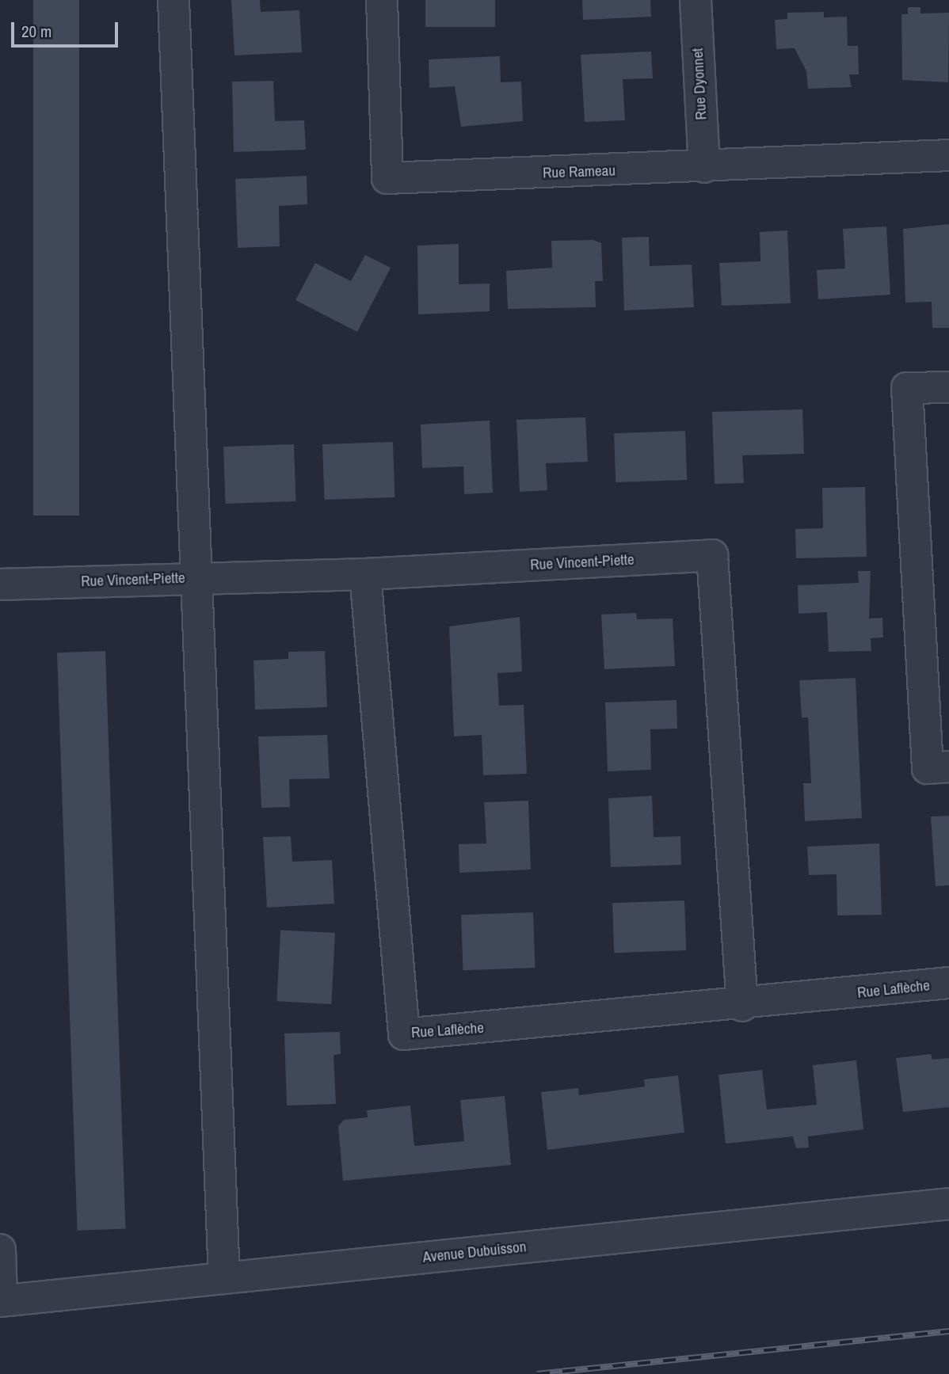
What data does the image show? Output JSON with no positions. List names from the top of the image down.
{
  "streets": {
    "street": [
      "Rue Dyonnet",
      "Rue Rameau",
      "Rue Vincent-Piette",
      "Rue Laflèche",
      "Avenue Dubuisson"
    ]
  },
  "crossings": [
    ["Rue Dyonnet", "Rue Rameau"],
    ["Rue Vincent-Piette", "Rue Laflèche"]
  ],
  "scale_bar": "20 m"
}
